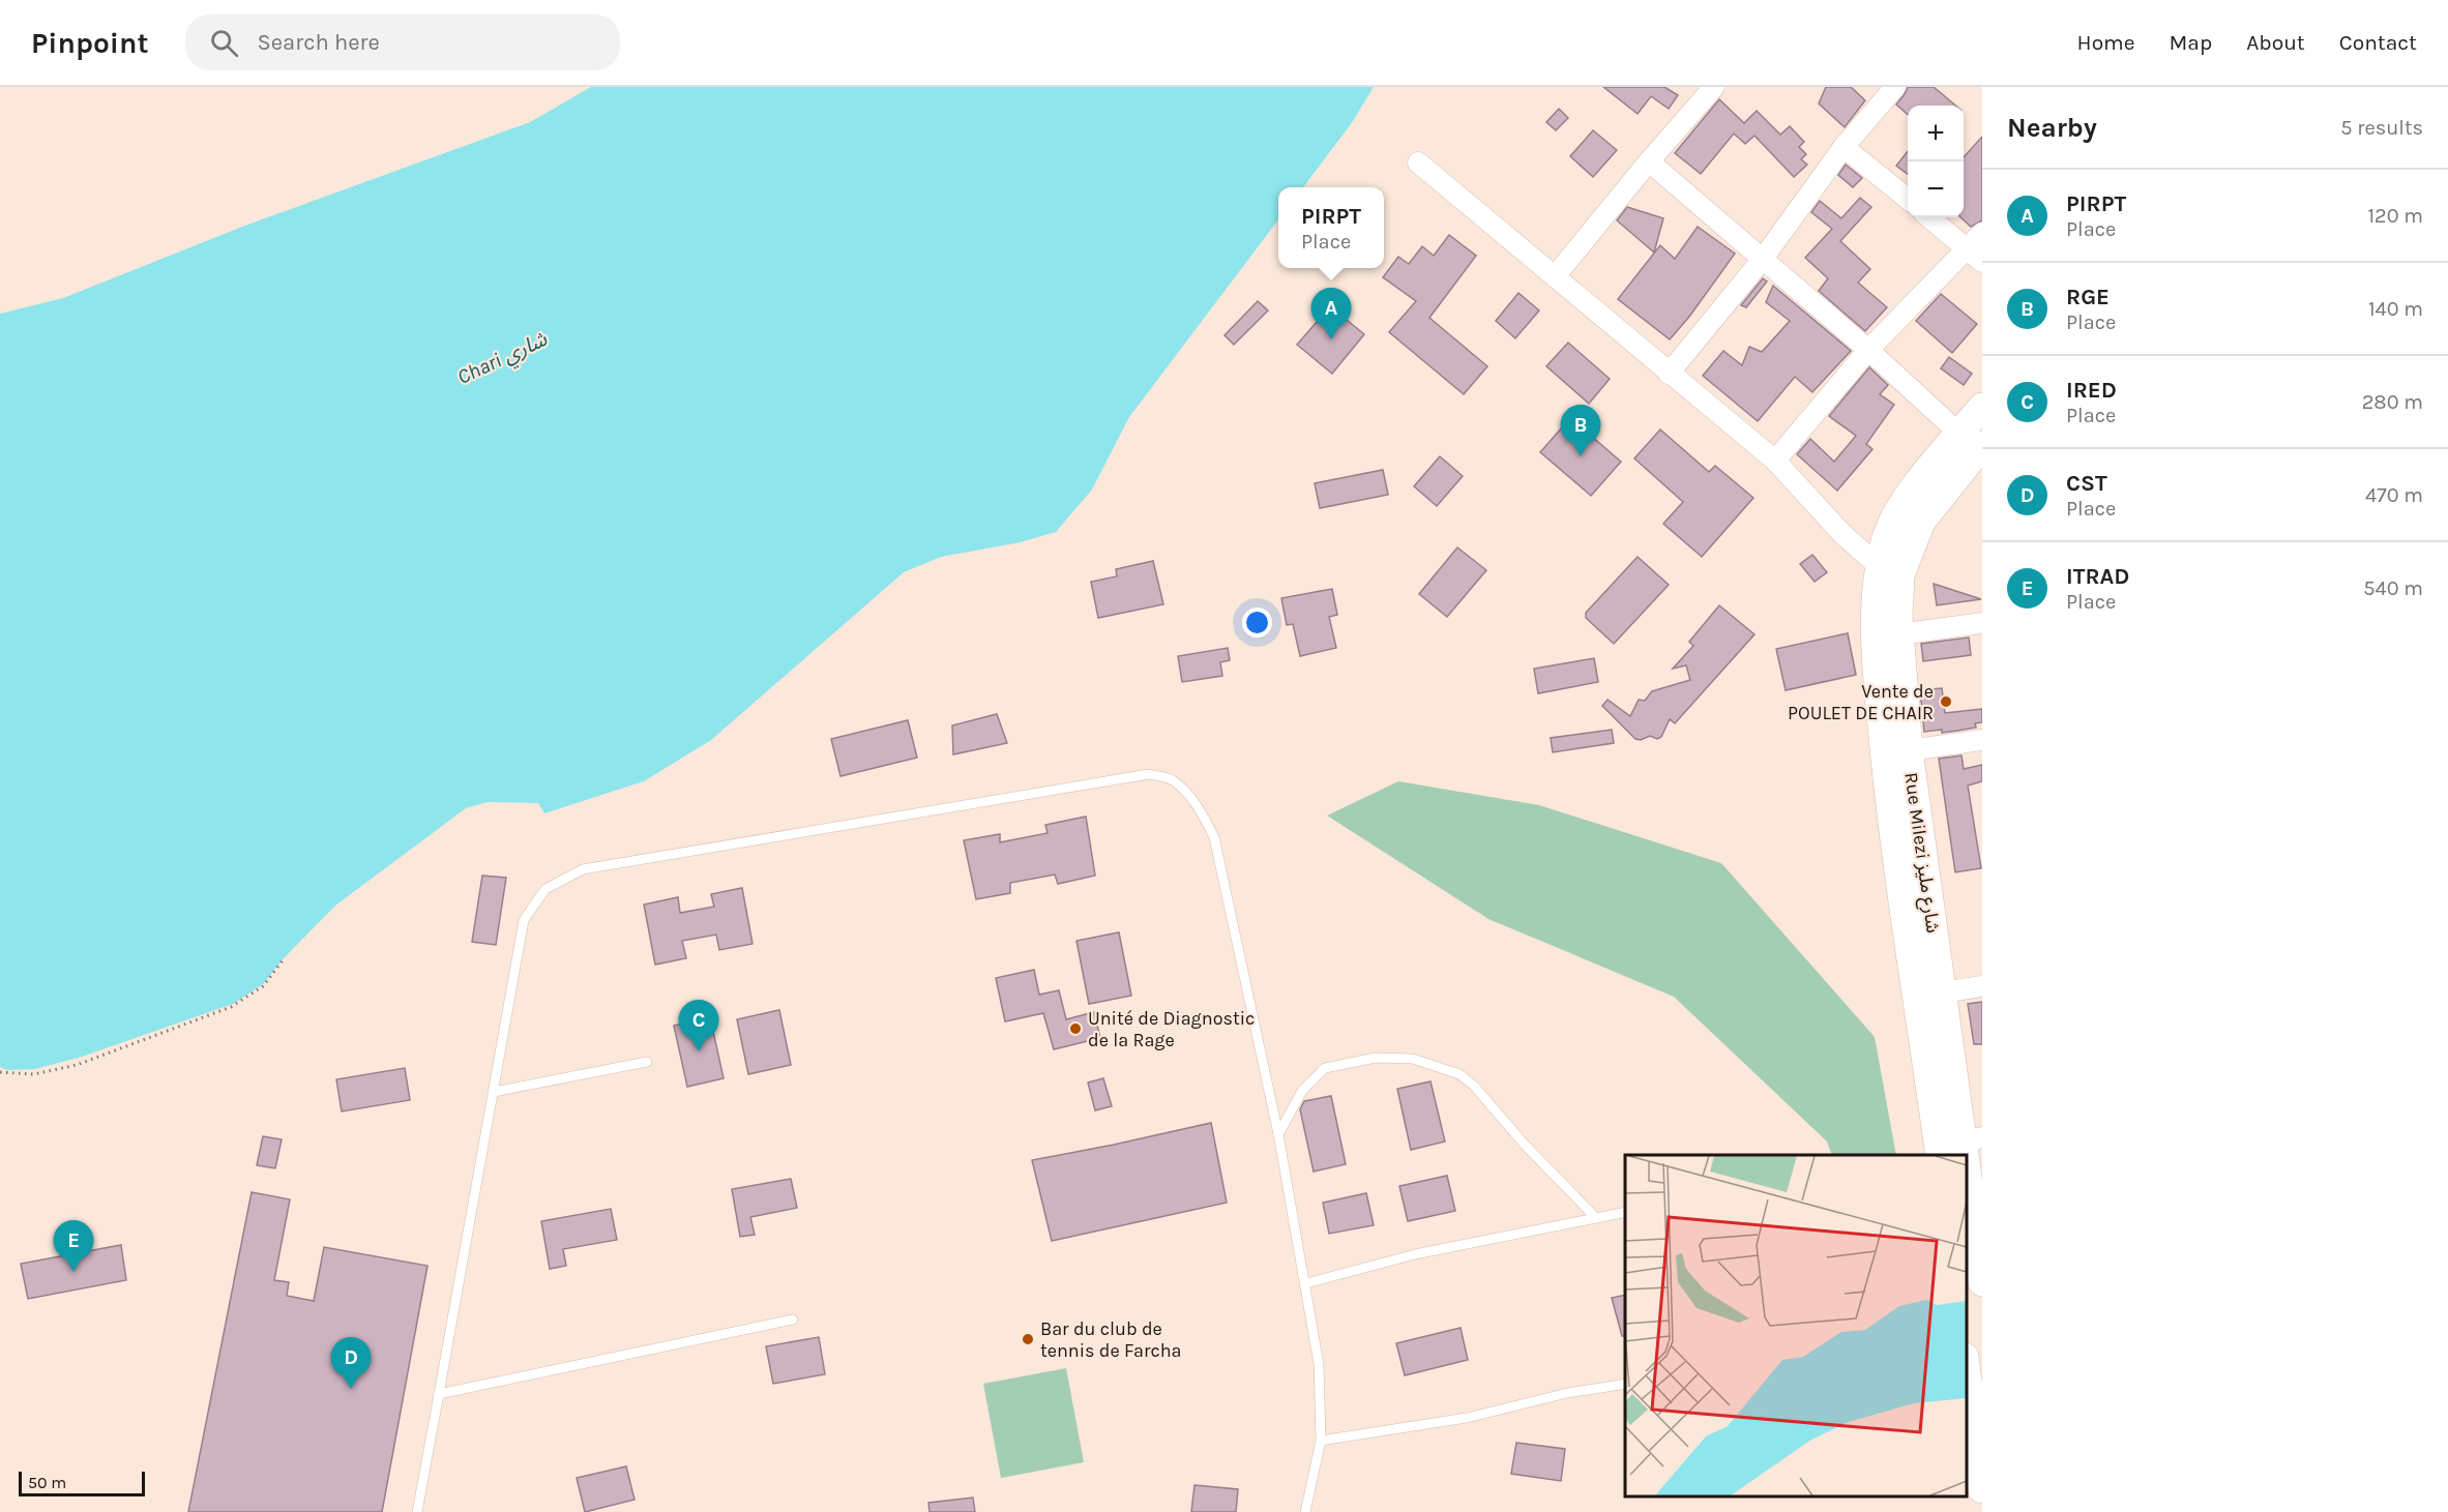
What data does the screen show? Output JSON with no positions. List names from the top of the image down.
{
  "streets": {
    "street": ["Rue Milezi شارع مليز"]
  },
  "water": ["Chari شاري"],
  "places": ["Vente de POULET DE CHAIR", "Unité de Diagnostic de la Rage", "Bar du club de tennis de Farcha"],
  "scale_bar": "50 m",
  "page": {
    "header": "Pinpoint",
    "search": "Search here",
    "nav": [
      "Home",
      "Map",
      "About",
      "Contact"
    ],
    "heading": ["Nearby", "5 results"],
    "map_buttons": ["+", "−"],
    "list": [
      {
        "mark": "A",
        "name": "PIRPT",
        "note": "Place",
        "value": "120 m"
      },
      {
        "mark": "B",
        "name": "RGE",
        "note": "Place",
        "value": "140 m"
      },
      {
        "mark": "C",
        "name": "IRED",
        "note": "Place",
        "value": "280 m"
      },
      {
        "mark": "D",
        "name": "CST",
        "note": "Place",
        "value": "470 m"
      },
      {
        "mark": "E",
        "name": "ITRAD",
        "note": "Place",
        "value": "540 m"
      }
    ],
    "popup": ["PIRPT", "Place"],
    "pins": [
      "A",
      "B",
      "C",
      "E",
      "D"
    ],
    "scale": "50 m"
  }
}
